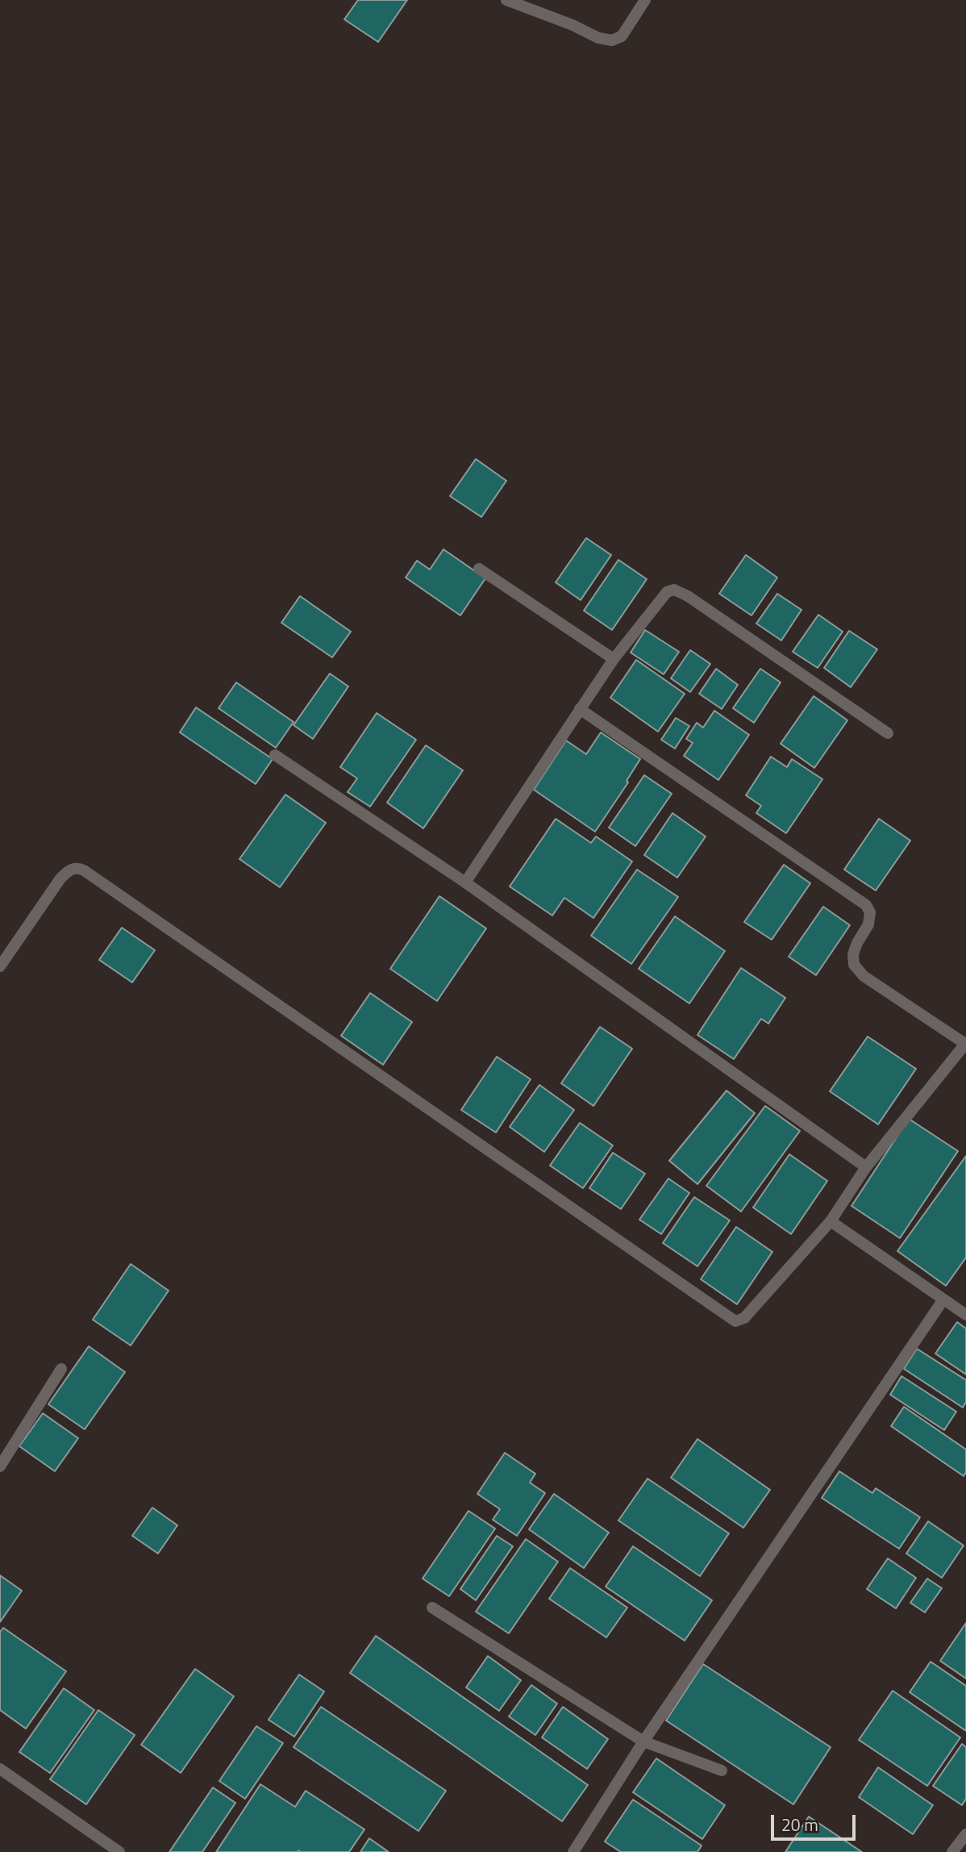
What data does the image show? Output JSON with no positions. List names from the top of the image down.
{
  "scale_bar": "20 m"
}
